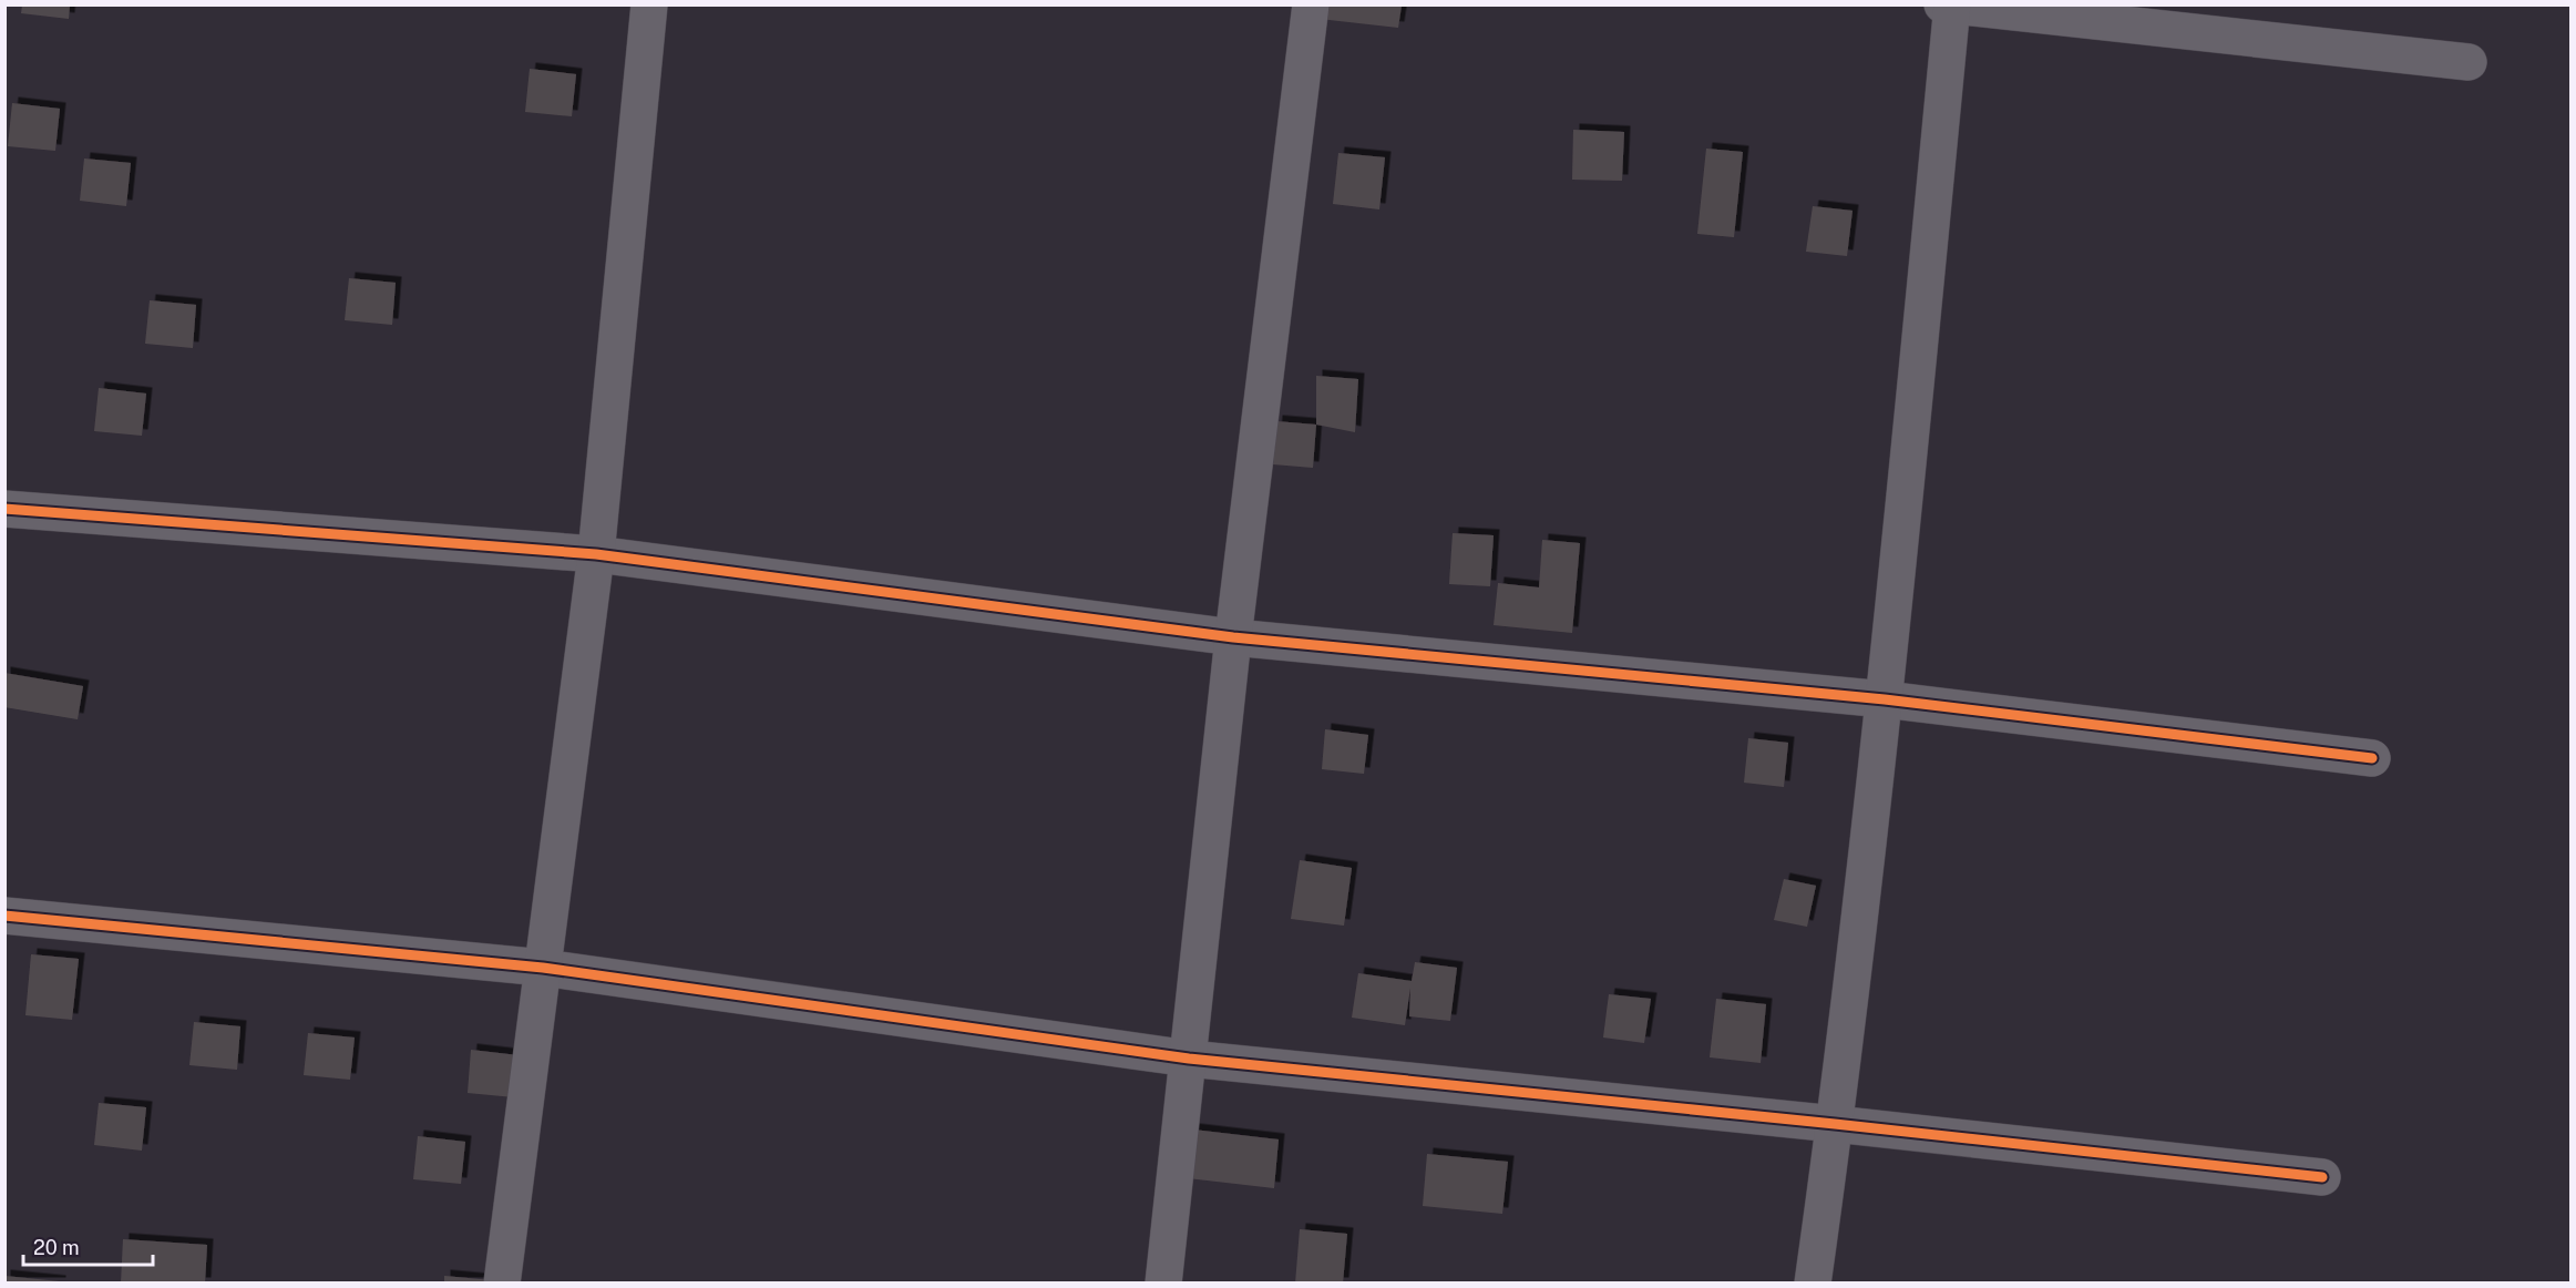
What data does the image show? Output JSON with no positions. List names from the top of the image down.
{
  "scale_bar": "20 m"
}
